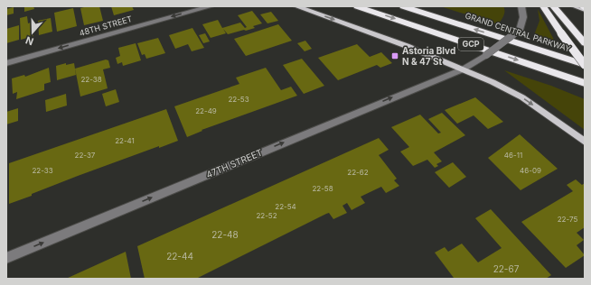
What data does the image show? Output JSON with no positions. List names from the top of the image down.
{
  "streets": {
    "highway": ["GRAND CENTRAL PARKWAY", "GCP"],
    "street": ["48TH STREET", "47TH STREET"]
  },
  "one_way": ["48TH STREET", "47TH STREET"],
  "places": {
    "transit": ["Astoria Blvd N & 47 St"]
  },
  "house_numbers": [
    "22-38",
    "22-53",
    "22-49",
    "22-41",
    "22-37",
    "46-11",
    "22-33",
    "46-09",
    "22-62",
    "22-58",
    "22-54",
    "22-52",
    "22-75",
    "22-48",
    "22-44",
    "22-67"
  ],
  "north": "bottom"
}
